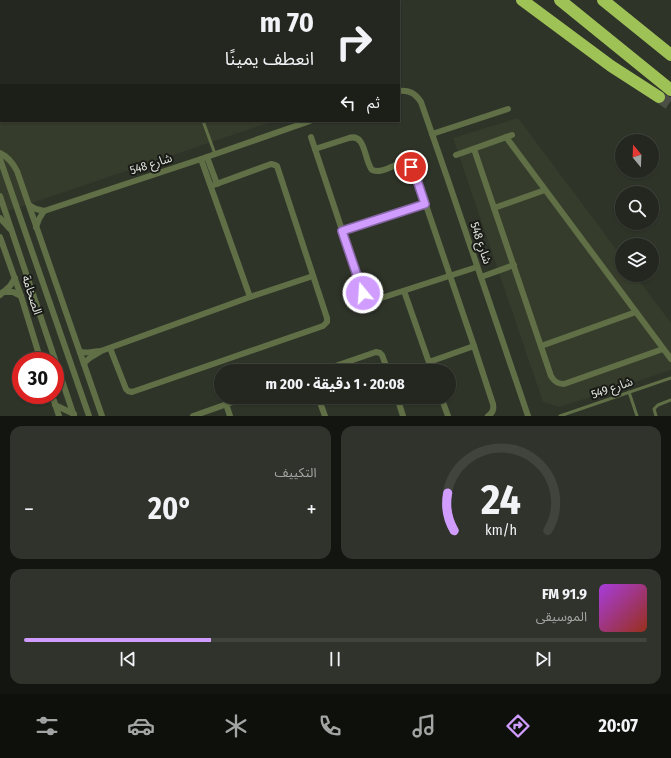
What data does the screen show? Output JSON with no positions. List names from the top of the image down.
{
  "streets": {
    "street": ["شارع 548", "الصخامة"],
    "lane": ["شارع 549"]
  },
  "north": "top",
  "page": {
    "turn": ["70 m", "انعطف يمينًا"],
    "then": "ثم",
    "limit": "30",
    "trip": "20:08 · 1 دقيقة · 200 m",
    "tile": "التكييف",
    "heat": ["−", "20°", "+"],
    "song": ["91.9 FM", "الموسيقى"],
    "tabs": "20:07",
    "gauge": ["24", "km/h"]
  }
}
